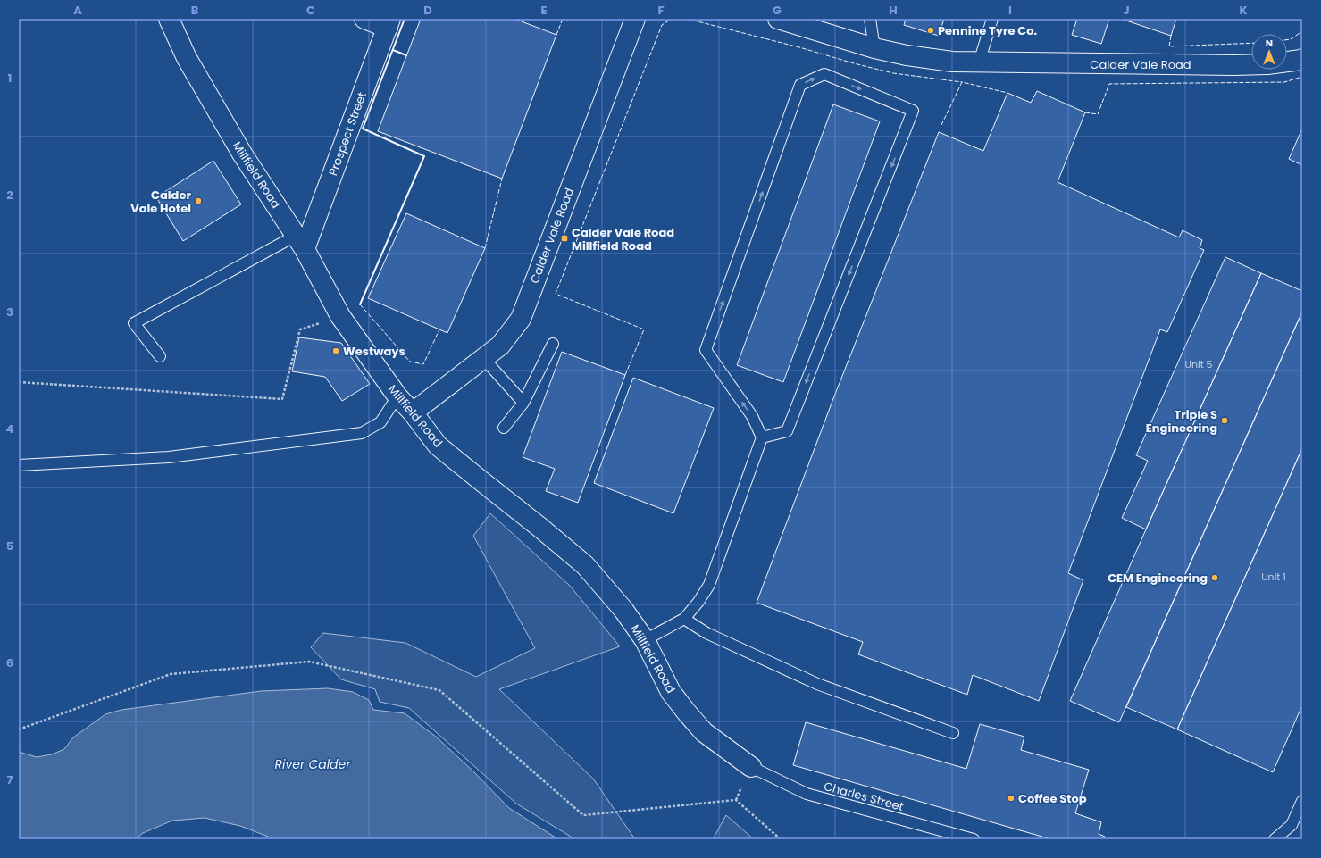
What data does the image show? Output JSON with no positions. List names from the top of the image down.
{
  "streets": {
    "street": ["Calder Vale Road", "Prospect Street", "Millfield Road"],
    "lane": ["Charles Street"]
  },
  "crossings": [
    ["Calder Vale Road", "Millfield Road"],
    ["Prospect Street", "Millfield Road"],
    ["Millfield Road", "Charles Street"]
  ],
  "water": ["River Calder"],
  "places": {
    "other": [
      "Pennine Tyre Co.",
      "Calder Vale Hotel",
      "Westways",
      "Triple S Engineering",
      "CEM Engineering",
      "Coffee Stop"
    ],
    "transit": ["Calder Vale Road Millfield Road"]
  },
  "house_numbers": ["Unit 5", "Unit 1"],
  "north": "top",
  "grid": {
    "columns": [
      "A",
      "B",
      "C",
      "D",
      "E",
      "F",
      "G",
      "H",
      "I",
      "J",
      "K"
    ],
    "rows": [
      "1",
      "2",
      "3",
      "4",
      "5",
      "6",
      "7"
    ]
  }
}
